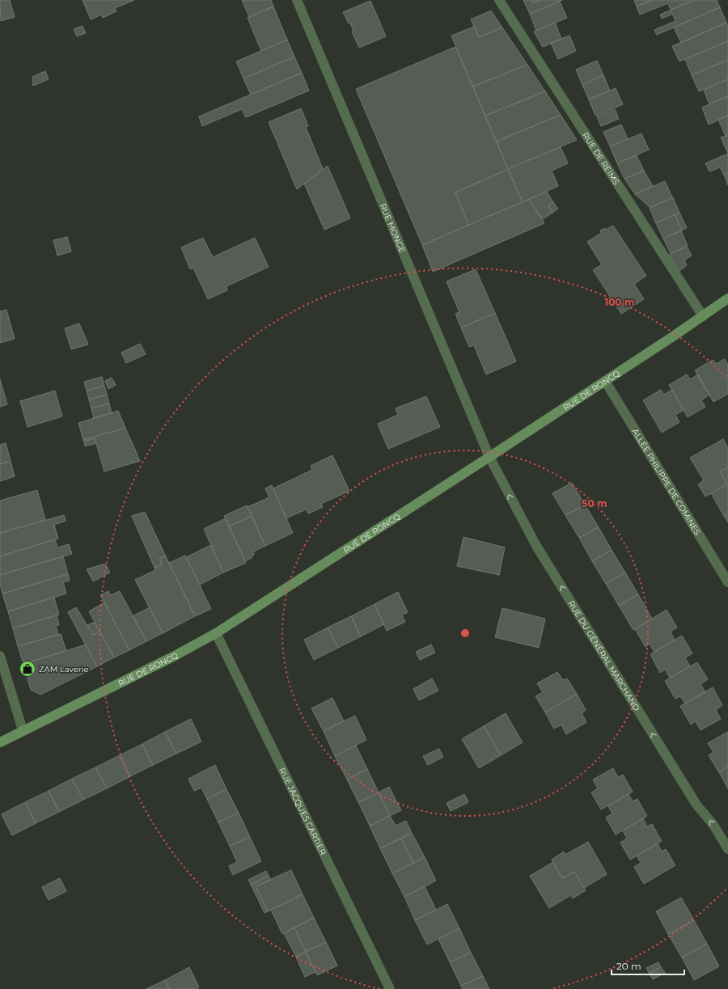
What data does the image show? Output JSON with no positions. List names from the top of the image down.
{
  "streets": {
    "street": [
      "RUE DE REIMS",
      "RUE MONGE",
      "RUE DE RONCQ",
      "ALLÉE PHILIPPE DE COMINES",
      "RUE DU GÉNÉRAL MARCHAND",
      "RUE JACQUES CARTIER"
    ]
  },
  "crossings": [
    ["RUE DE REIMS", "RUE DE RONCQ"],
    ["RUE MONGE", "RUE DE RONCQ"],
    ["RUE MONGE", "RUE DU GÉNÉRAL MARCHAND"],
    ["RUE DE RONCQ", "ALLÉE PHILIPPE DE COMINES"],
    ["RUE DE RONCQ", "RUE DU GÉNÉRAL MARCHAND"],
    ["RUE DE RONCQ", "RUE JACQUES CARTIER"]
  ],
  "one_way": ["RUE DU GÉNÉRAL MARCHAND"],
  "places": {
    "shop": ["ZAM Laverie"]
  },
  "scale_bar": "20 m",
  "rings": ["100 m", "50 m"]
}
